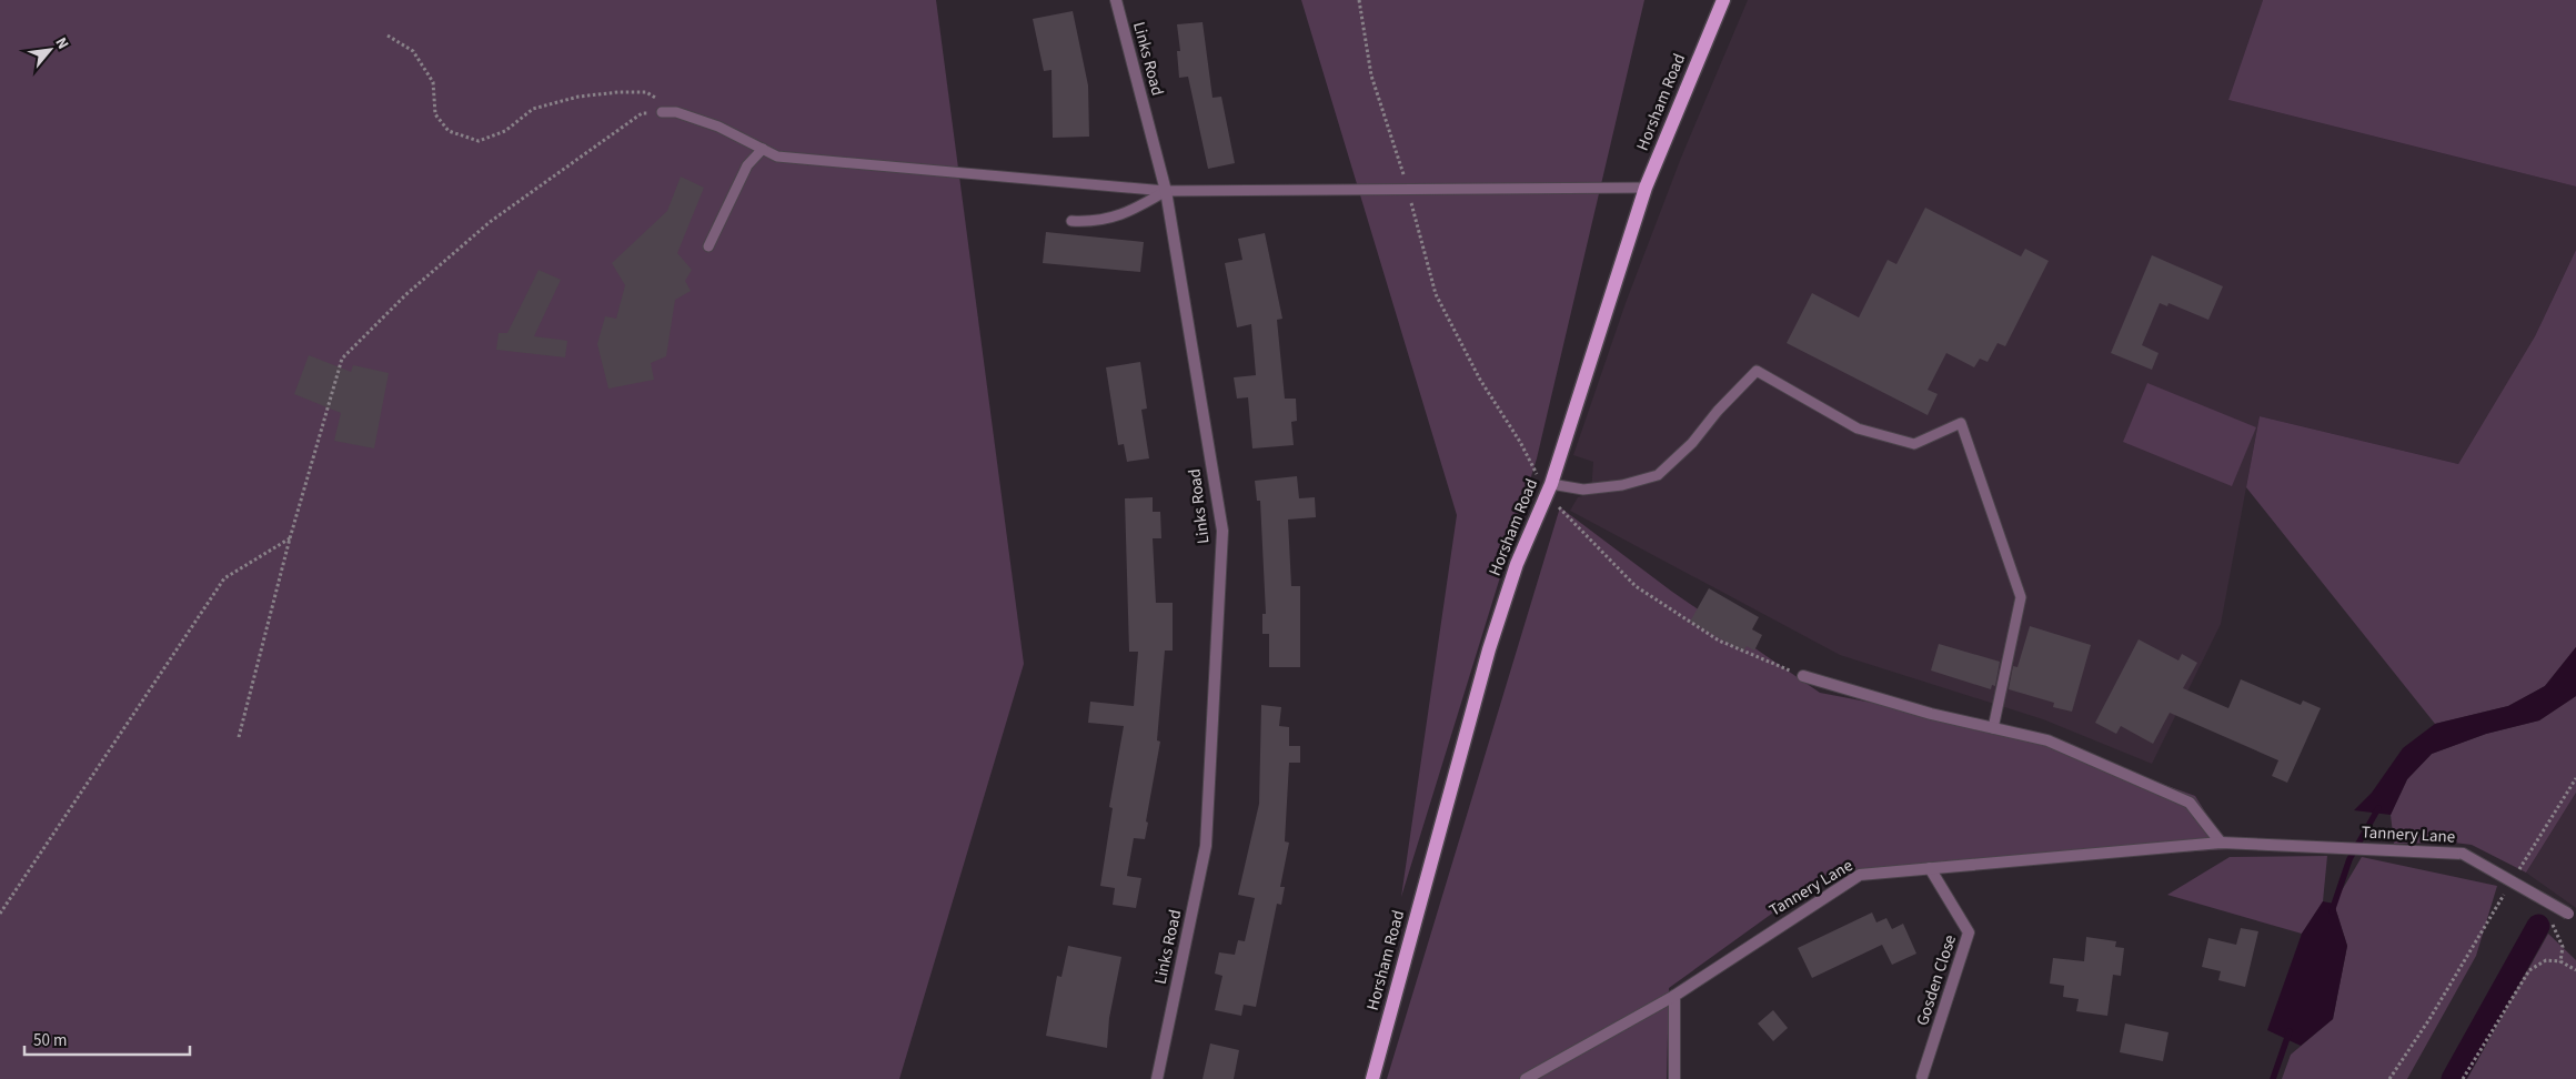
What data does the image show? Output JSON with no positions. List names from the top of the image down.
{
  "streets": {
    "main road": ["Horsham Road"],
    "street": ["Links Road", "Tannery Lane", "Gosden Close"]
  },
  "crossings": [
    ["Tannery Lane", "Gosden Close"]
  ],
  "scale_bar": "50 m",
  "north": "top right"
}
